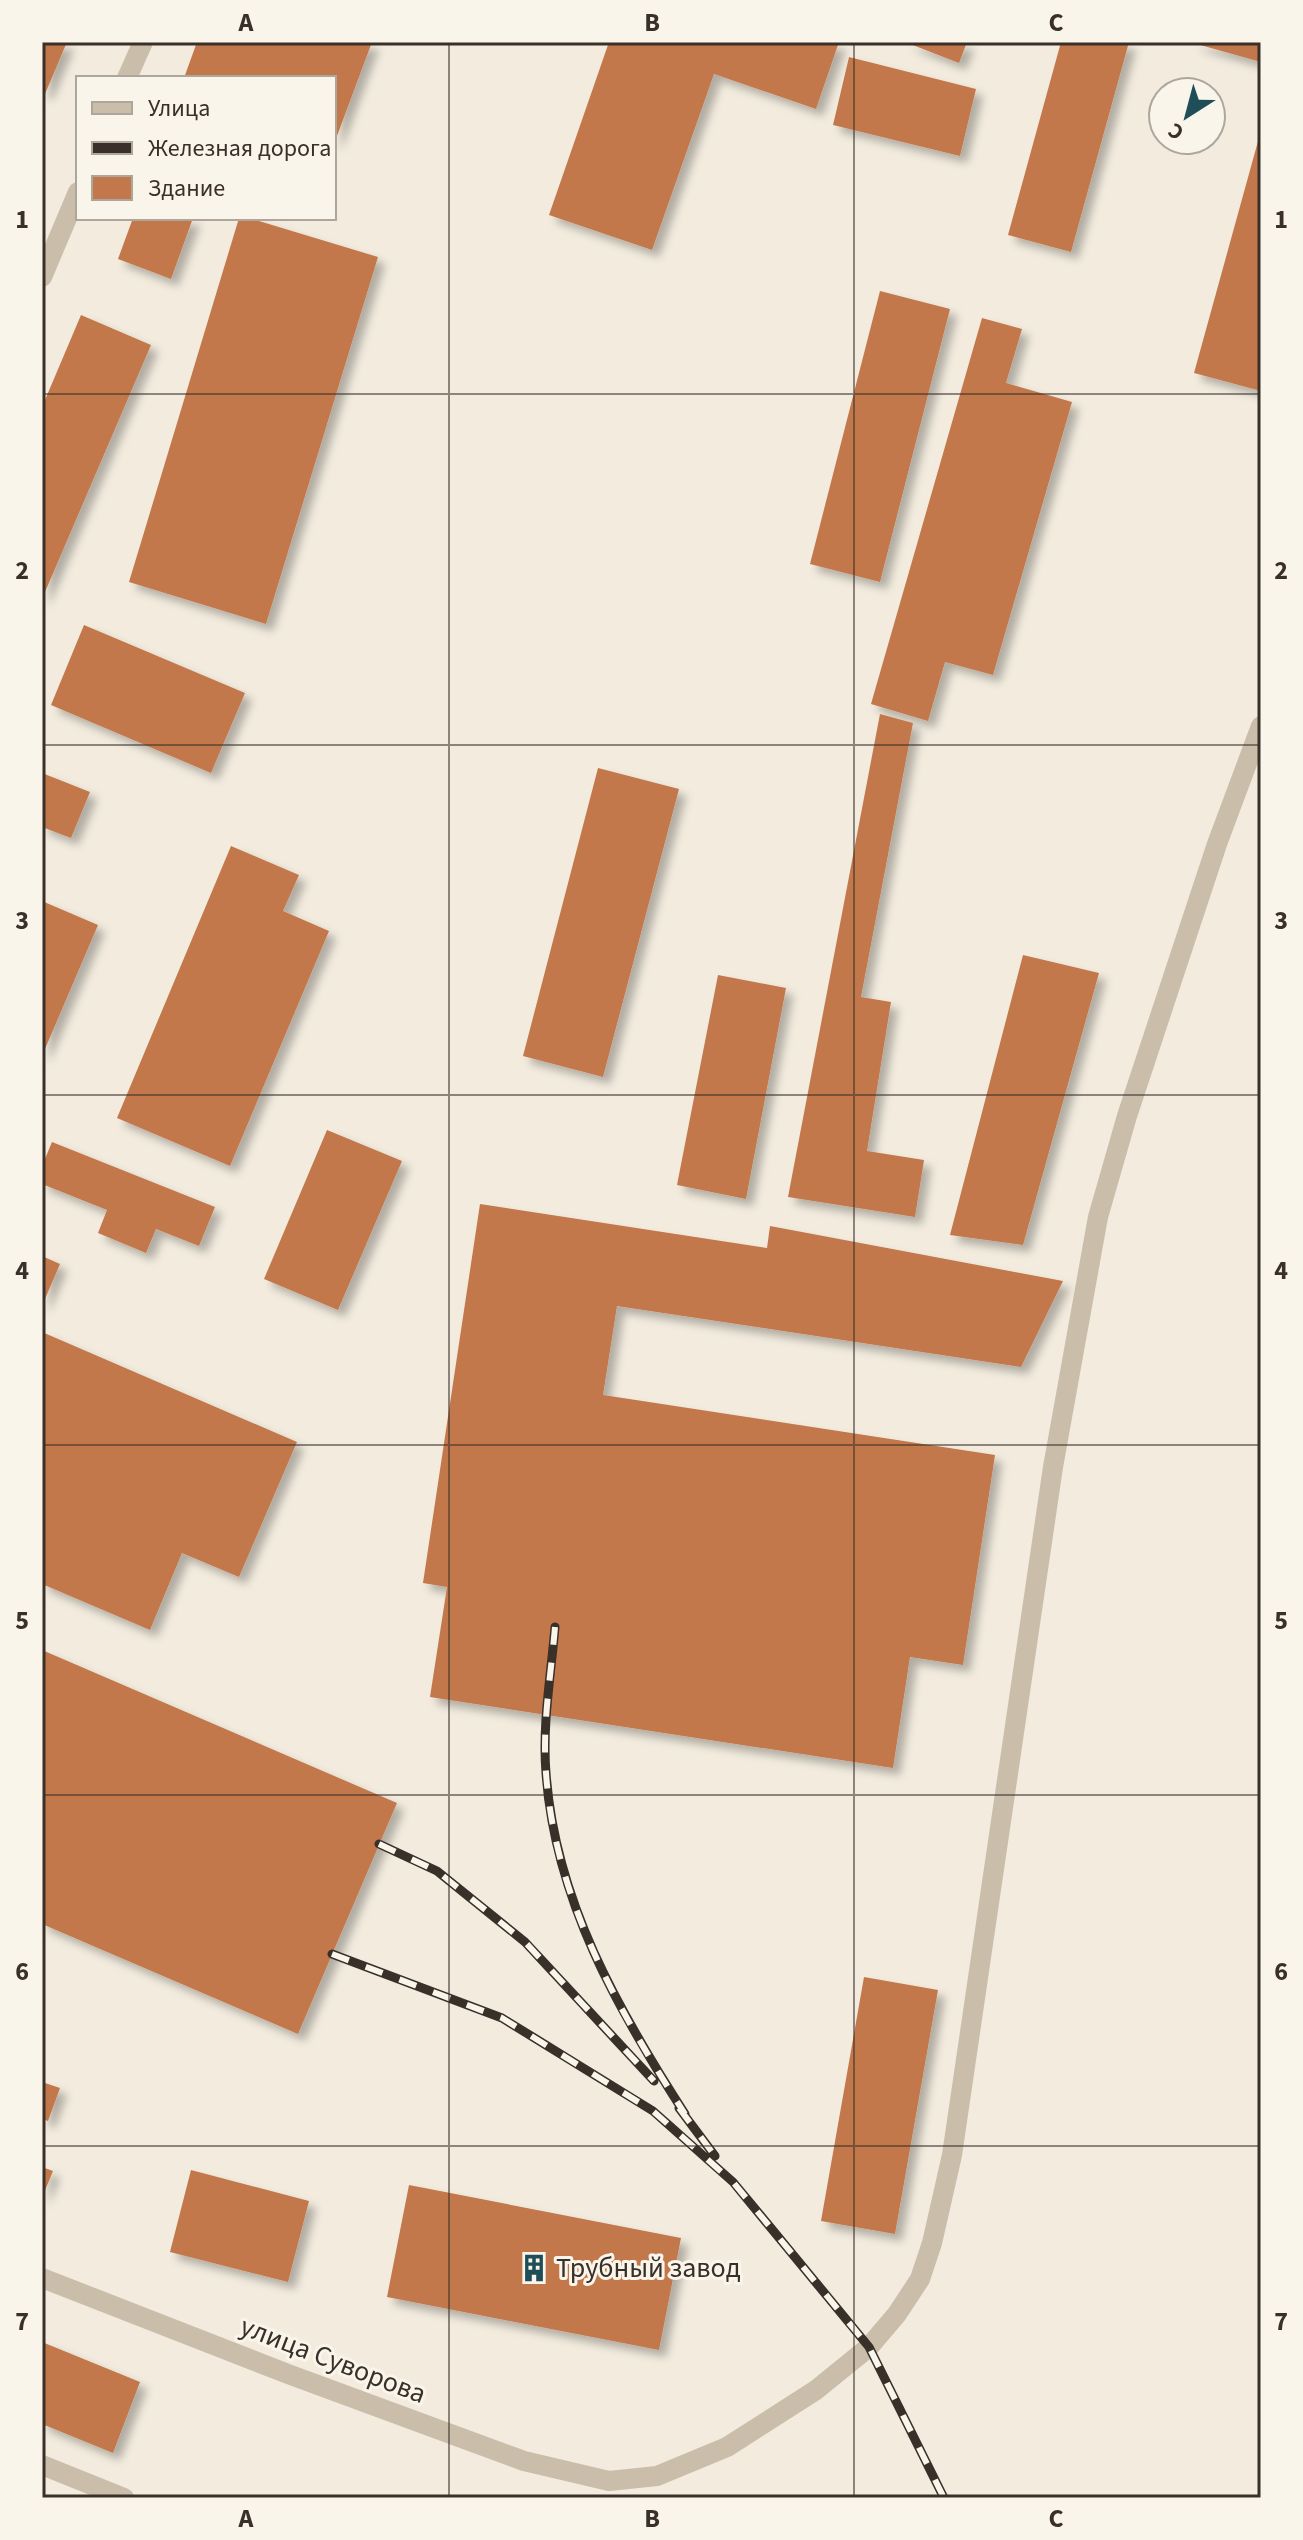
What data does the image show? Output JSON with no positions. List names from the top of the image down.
{
  "streets": {
    "street": ["улица Суворова"]
  },
  "places": {
    "building": ["Трубный завод"]
  },
  "legend": ["Улица", "Железная дорога", "Здание"],
  "north": "bottom left",
  "grid": {
    "columns": ["A", "B", "C"],
    "rows": [
      "1",
      "2",
      "3",
      "4",
      "5",
      "6",
      "7"
    ]
  }
}
